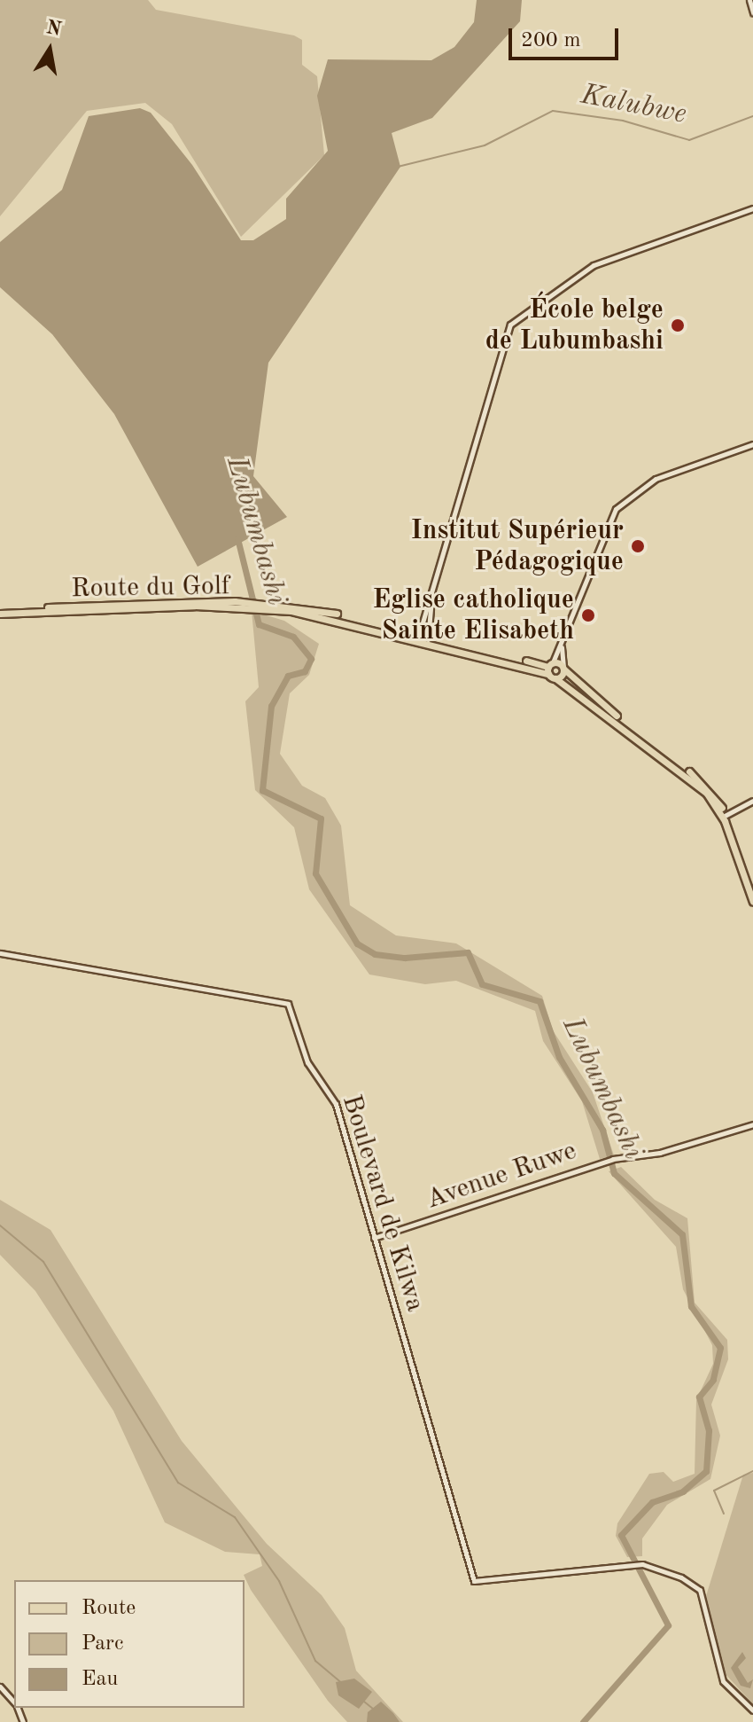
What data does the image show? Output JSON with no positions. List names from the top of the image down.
{
  "streets": {
    "main road": ["Route du Golf"],
    "street": ["Avenue Ruwe", "Boulevard de Kilwa"]
  },
  "crossings": [
    ["Avenue Ruwe", "Boulevard de Kilwa"]
  ],
  "water": ["Kalubwe", "Lubumbashi"],
  "places": ["École belge de Lubumbashi", "Institut Supérieur Pédagogique", "Eglise catholique Sainte Elisabeth"],
  "legend": ["Route", "Parc", "Eau"],
  "scale_bar": "200 m",
  "north": "top"
}
